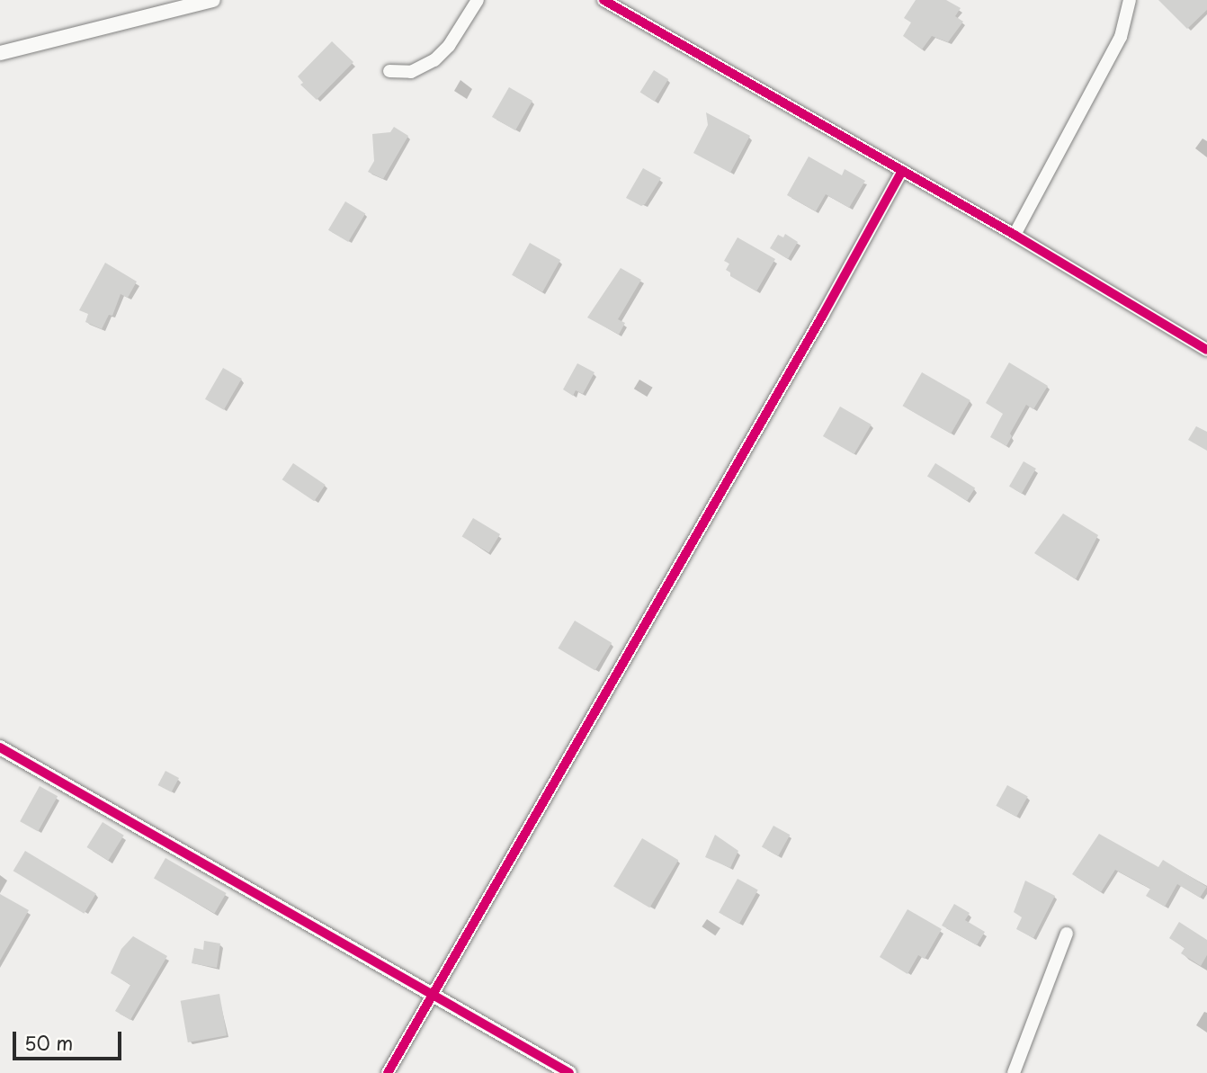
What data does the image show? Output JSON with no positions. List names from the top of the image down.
{
  "scale_bar": "50 m"
}
